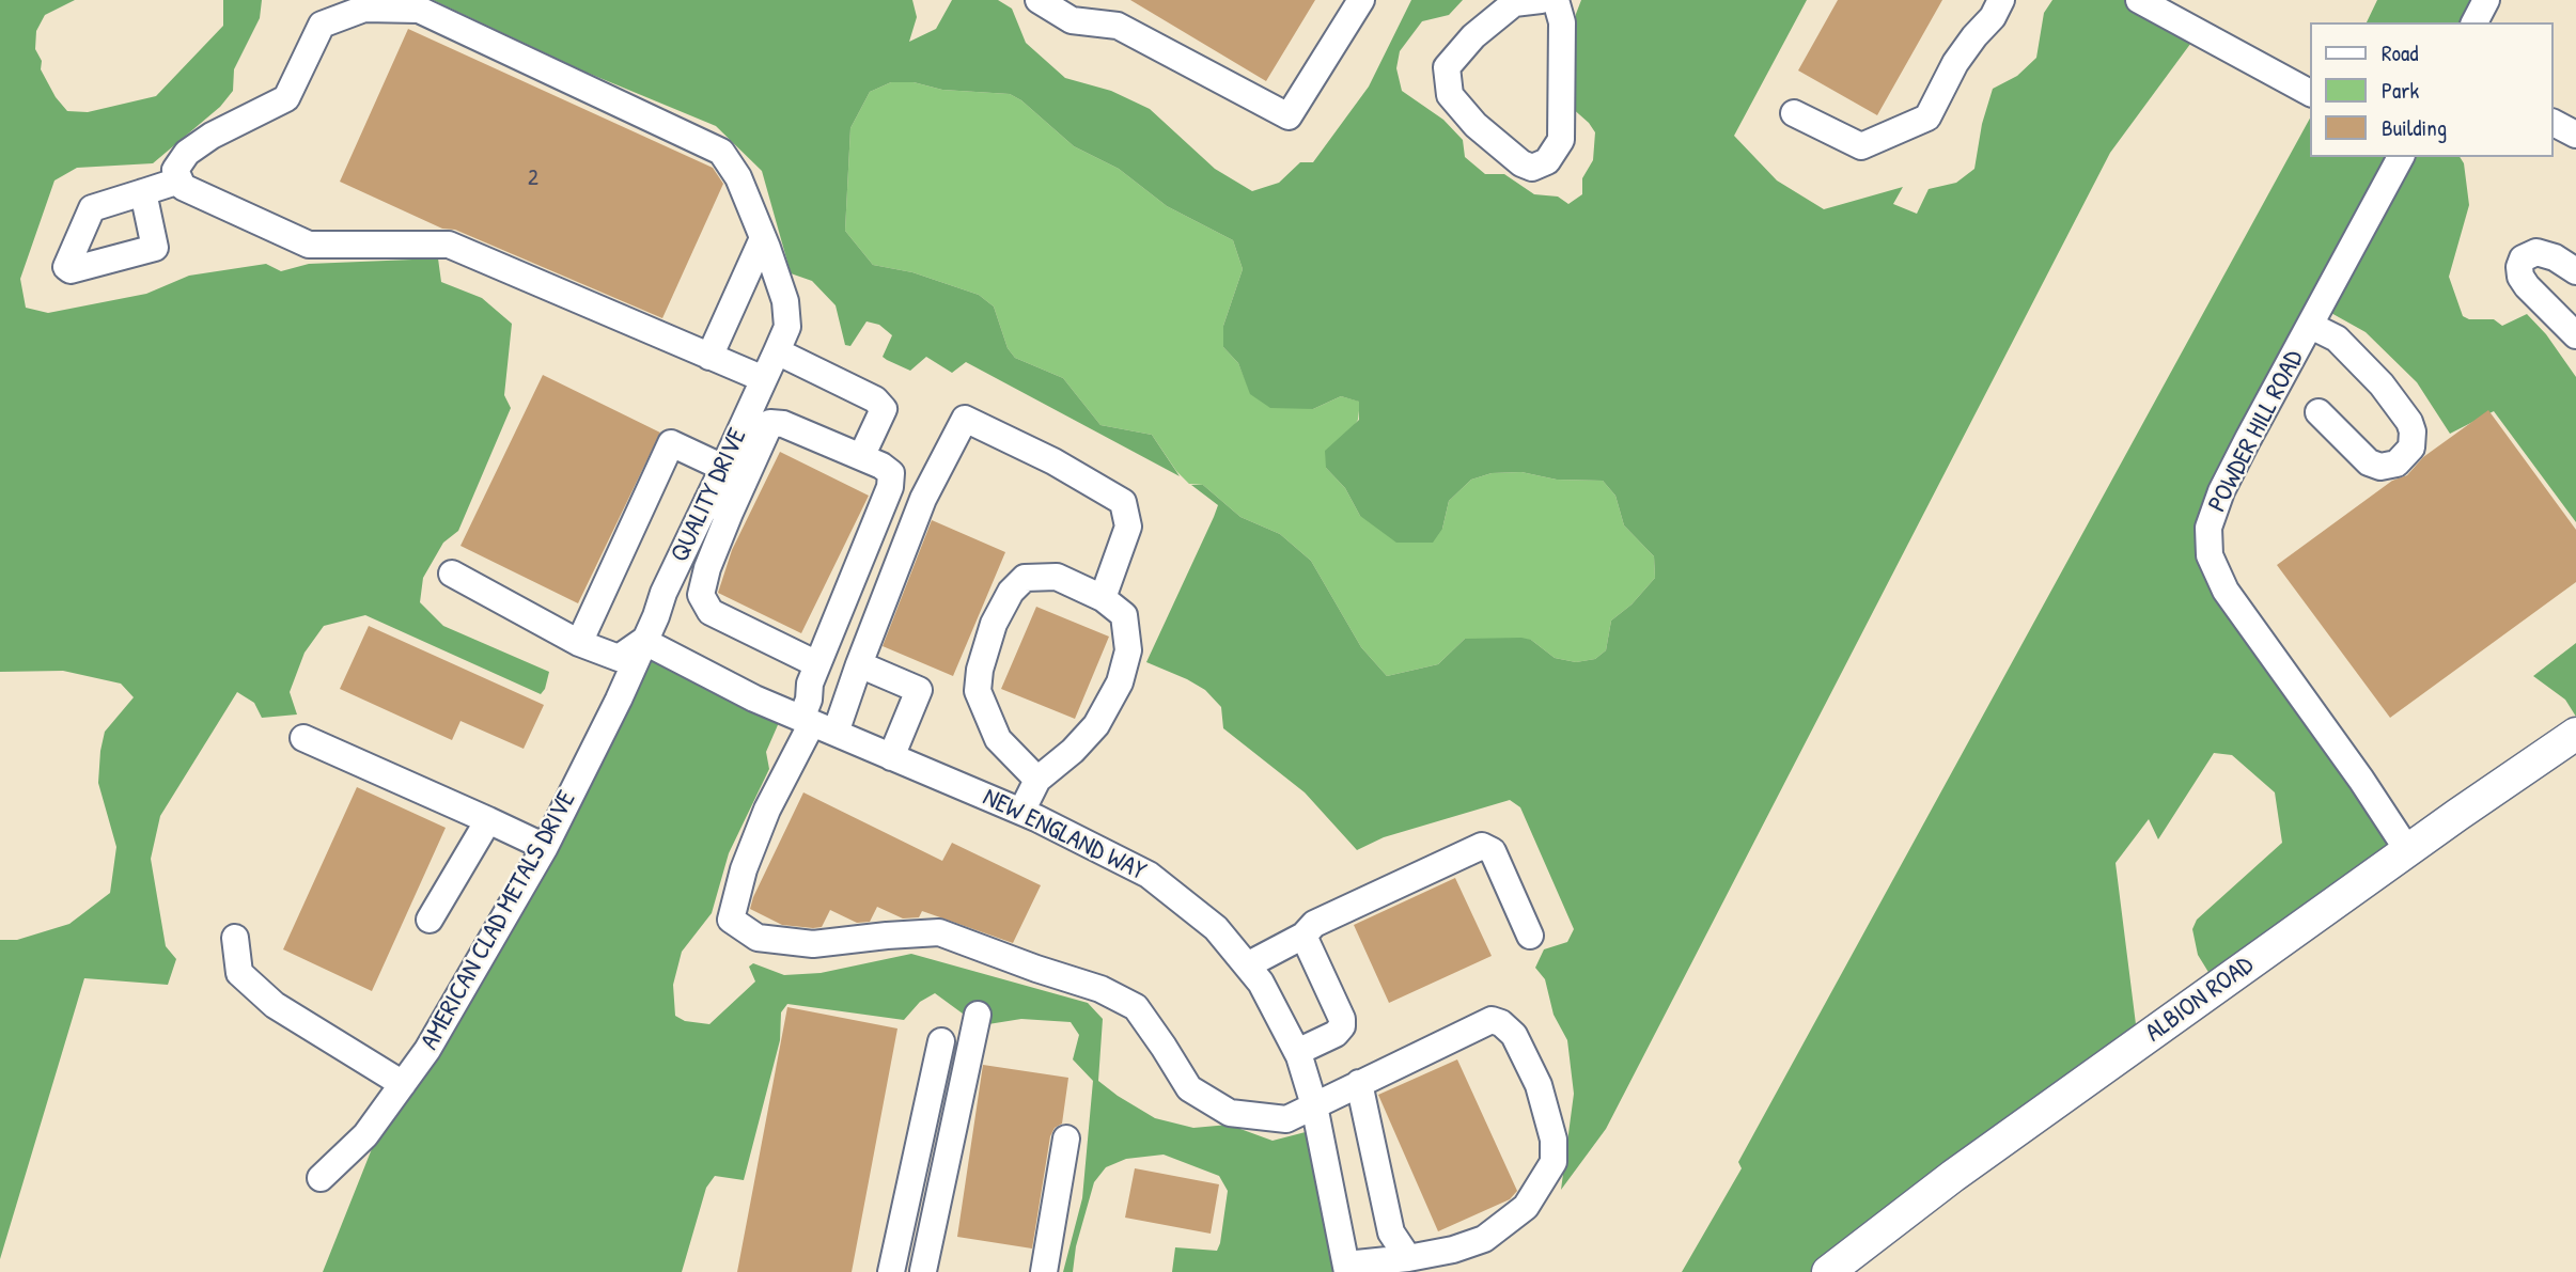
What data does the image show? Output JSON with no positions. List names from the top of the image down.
{
  "streets": {
    "main road": ["ALBION ROAD"],
    "street": [
      "POWDER HILL ROAD",
      "QUALITY DRIVE",
      "NEW ENGLAND WAY",
      "AMERICAN CLAD METALS DRIVE"
    ]
  },
  "crossings": [
    ["POWDER HILL ROAD", "ALBION ROAD"],
    ["QUALITY DRIVE", "NEW ENGLAND WAY"],
    ["QUALITY DRIVE", "AMERICAN CLAD METALS DRIVE"],
    ["NEW ENGLAND WAY", "AMERICAN CLAD METALS DRIVE"]
  ],
  "house_numbers": ["2"],
  "legend": ["Road", "Park", "Building"]
}
